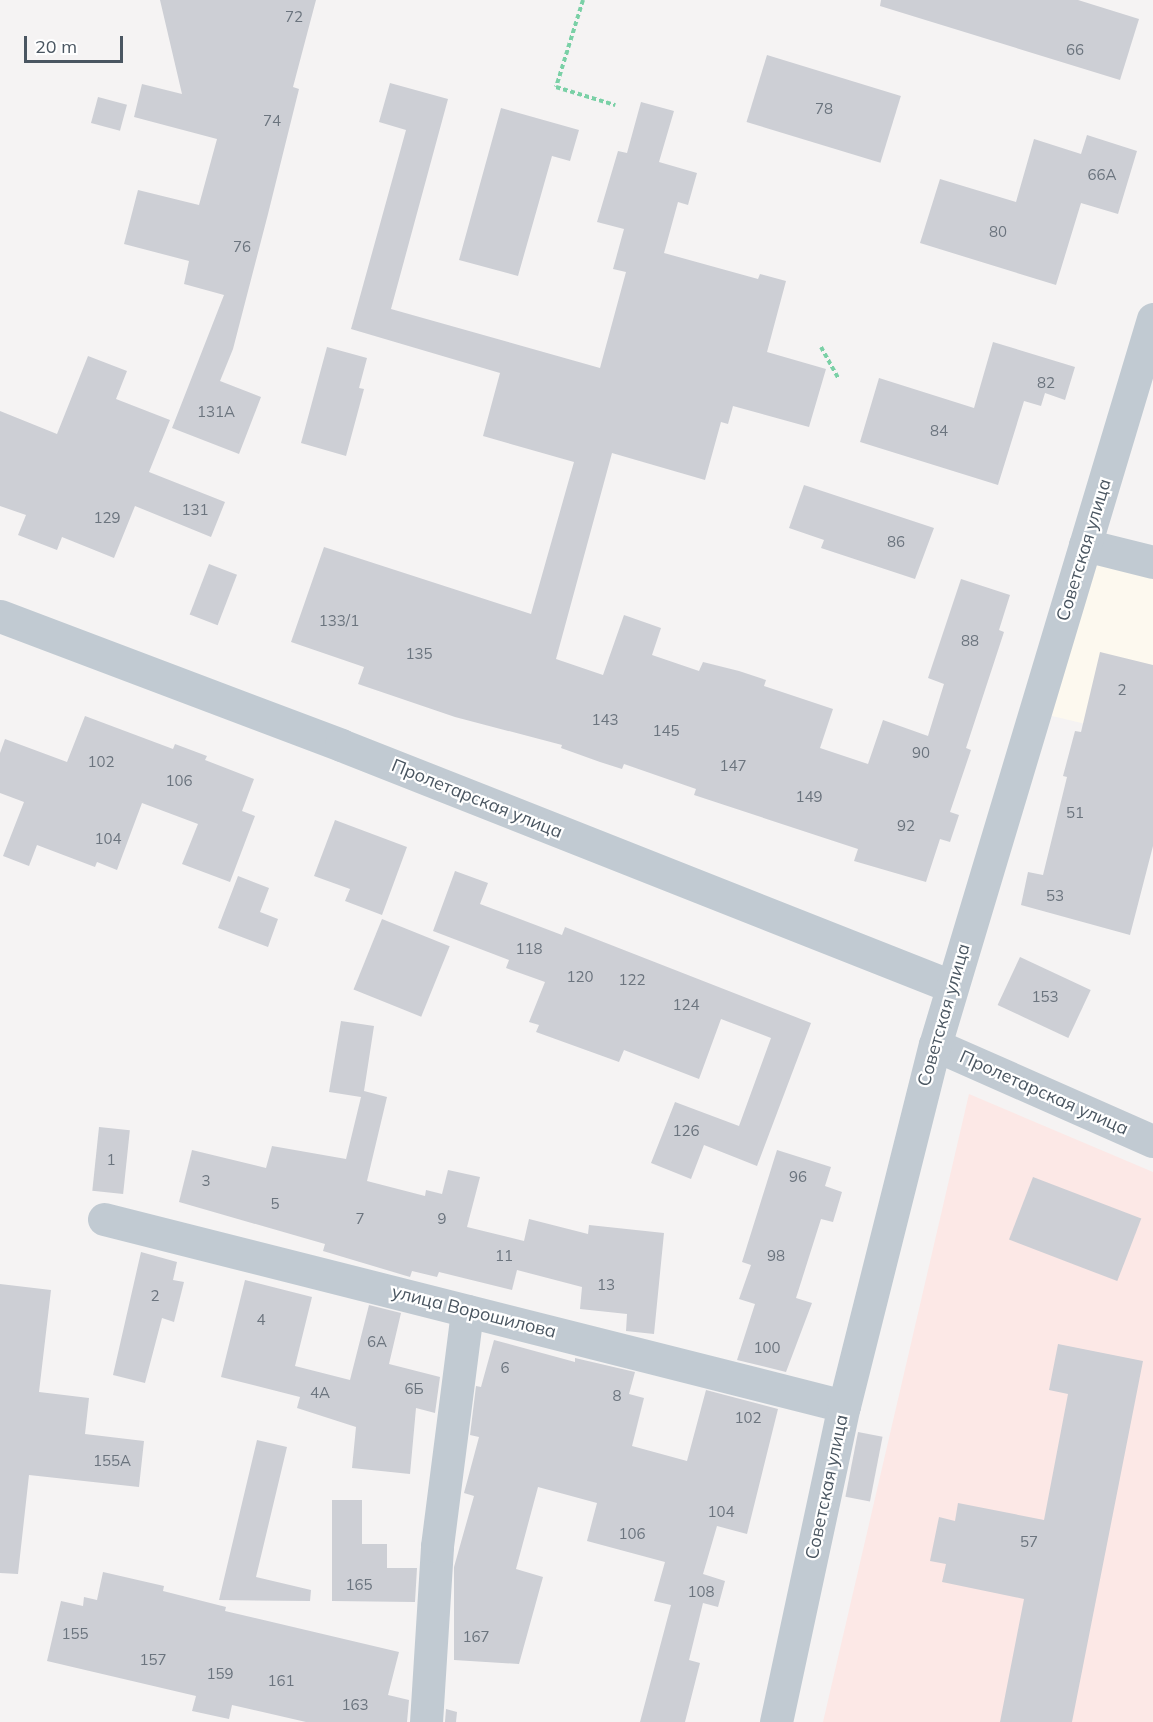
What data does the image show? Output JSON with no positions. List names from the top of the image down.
{
  "streets": {
    "street": ["Советская улица", "Пролетарская улица", "улица Ворошилова"]
  },
  "crossings": [
    ["Советская улица", "Пролетарская улица"],
    ["Советская улица", "улица Ворошилова"]
  ],
  "house_numbers": [
    "72",
    "66",
    "78",
    "74",
    "66А",
    "80",
    "76",
    "82",
    "131А",
    "84",
    "131",
    "129",
    "86",
    "133/1",
    "88",
    "135",
    "2",
    "143",
    "145",
    "90",
    "102",
    "147",
    "106",
    "149",
    "51",
    "92",
    "104",
    "53",
    "118",
    "120",
    "122",
    "153",
    "124",
    "126",
    "1",
    "96",
    "3",
    "5",
    "7",
    "9",
    "11",
    "98",
    "13",
    "2",
    "4",
    "6А",
    "100",
    "6",
    "6Б",
    "4А",
    "8",
    "102",
    "155А",
    "104",
    "106",
    "57",
    "165",
    "108",
    "155",
    "167",
    "157",
    "159",
    "161",
    "163"
  ],
  "scale_bar": "20 m"
}
